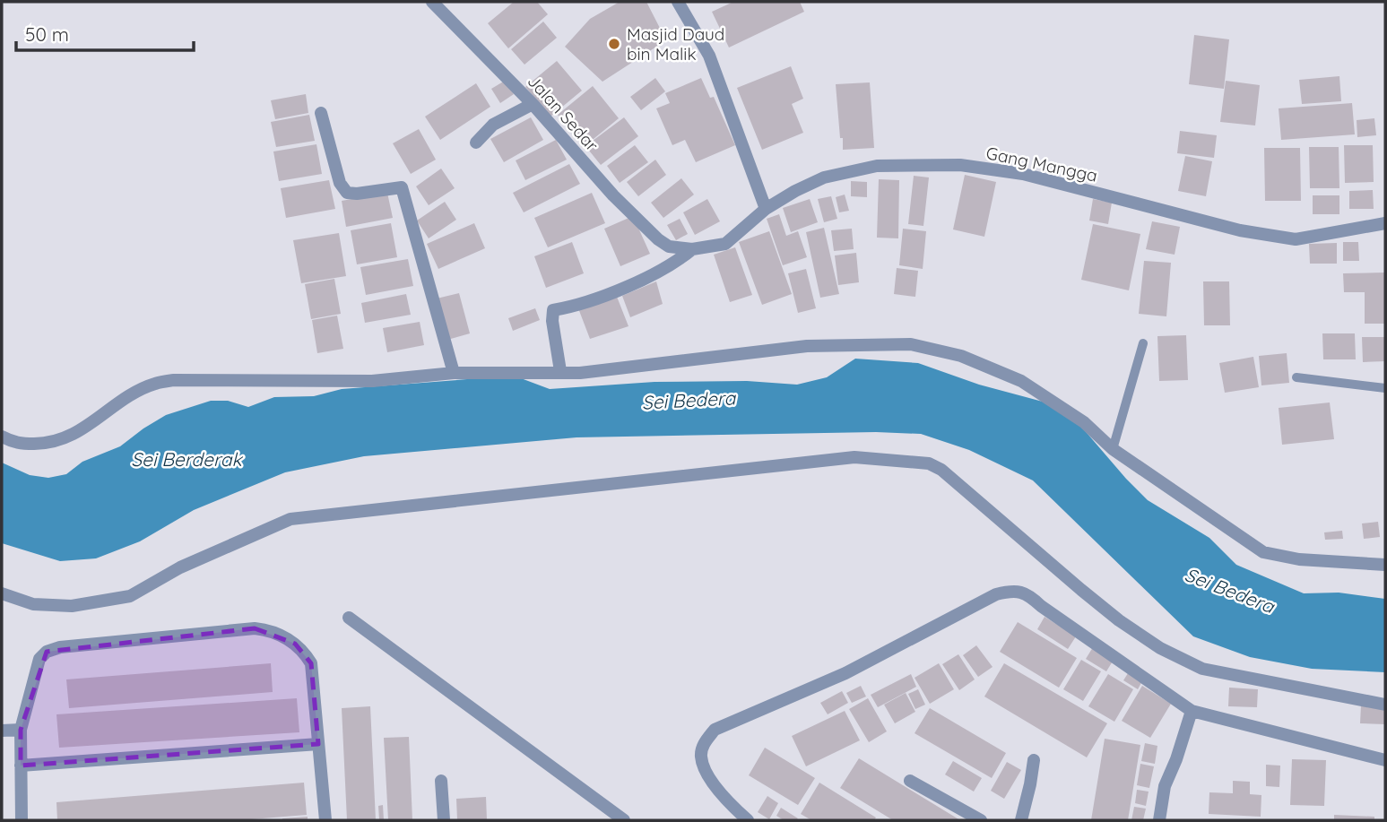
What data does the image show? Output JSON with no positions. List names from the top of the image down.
{
  "streets": {
    "street": ["Jalan Sedar", "Gang Mangga"]
  },
  "crossings": [
    ["Jalan Sedar", "Gang Mangga"]
  ],
  "water": ["Sei Bedera", "Sei Berderak"],
  "places": ["Masjid Daud bin Malik"],
  "scale_bar": "50 m"
}
